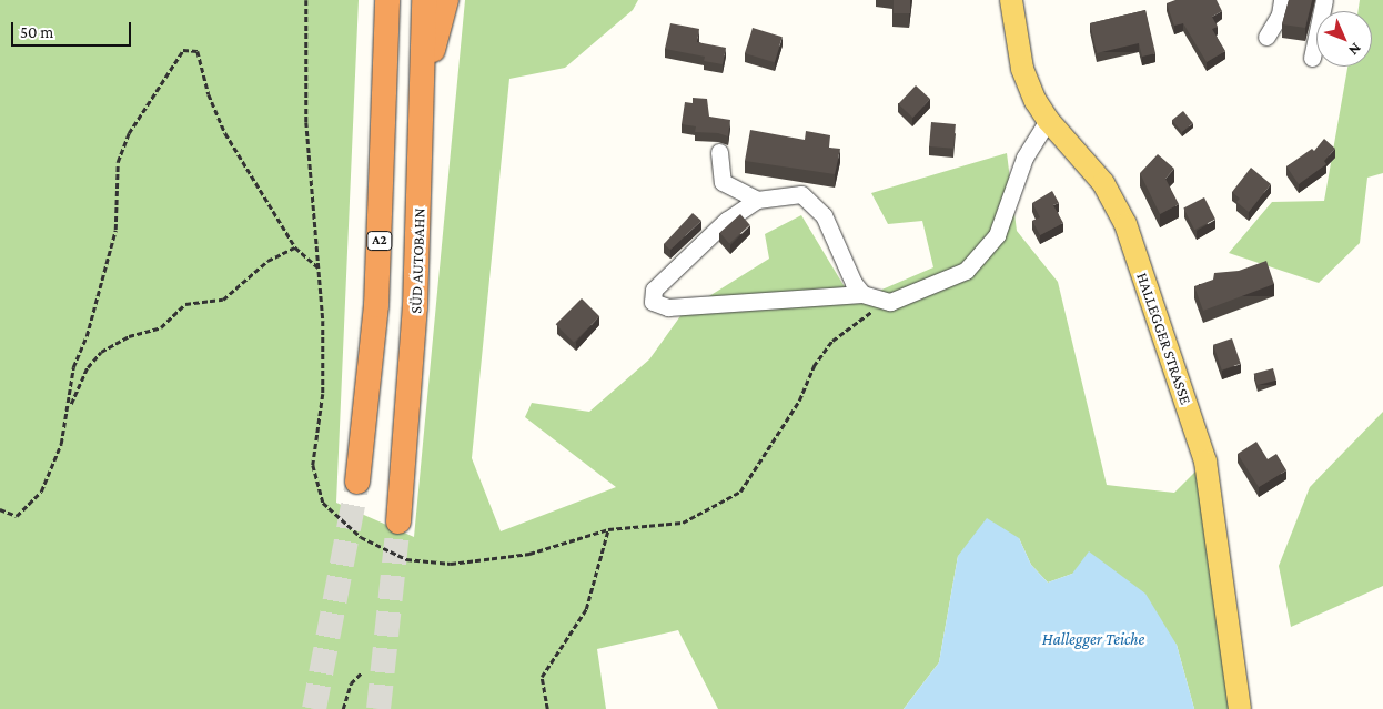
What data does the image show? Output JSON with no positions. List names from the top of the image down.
{
  "streets": {
    "highway": ["A2", "SÜD AUTOBAHN"],
    "main road": ["HALLEGGER STRASSE"]
  },
  "water": ["Hallegger Teiche"],
  "scale_bar": "50 m",
  "north": "bottom right"
}
